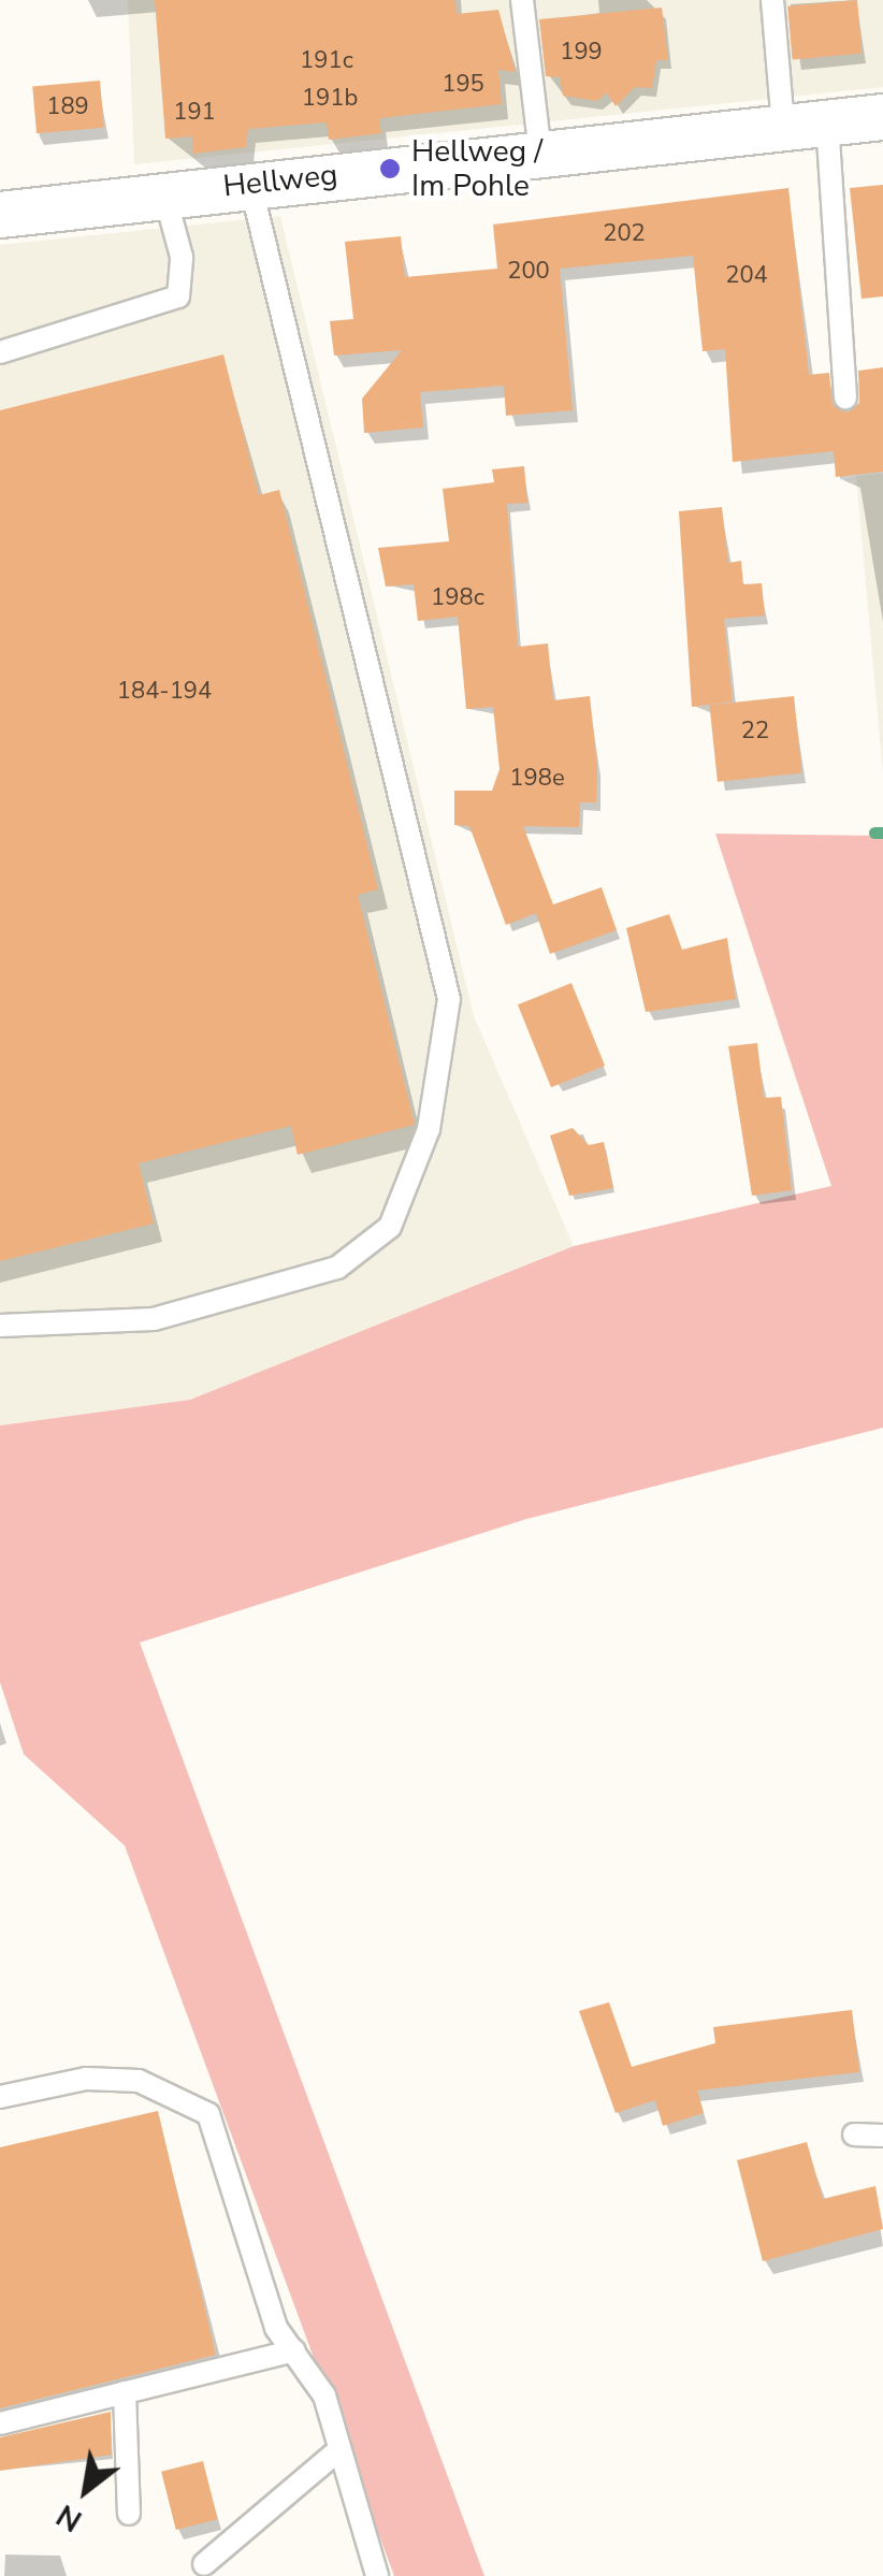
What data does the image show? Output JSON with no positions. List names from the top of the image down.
{
  "streets": {
    "street": ["Hellweg"]
  },
  "places": ["Hellweg / Im Pohle"],
  "house_numbers": [
    "199",
    "191c",
    "195",
    "191b",
    "189",
    "191",
    "202",
    "200",
    "204",
    "198c",
    "184-194",
    "22",
    "198e"
  ],
  "north": "bottom left"
}
